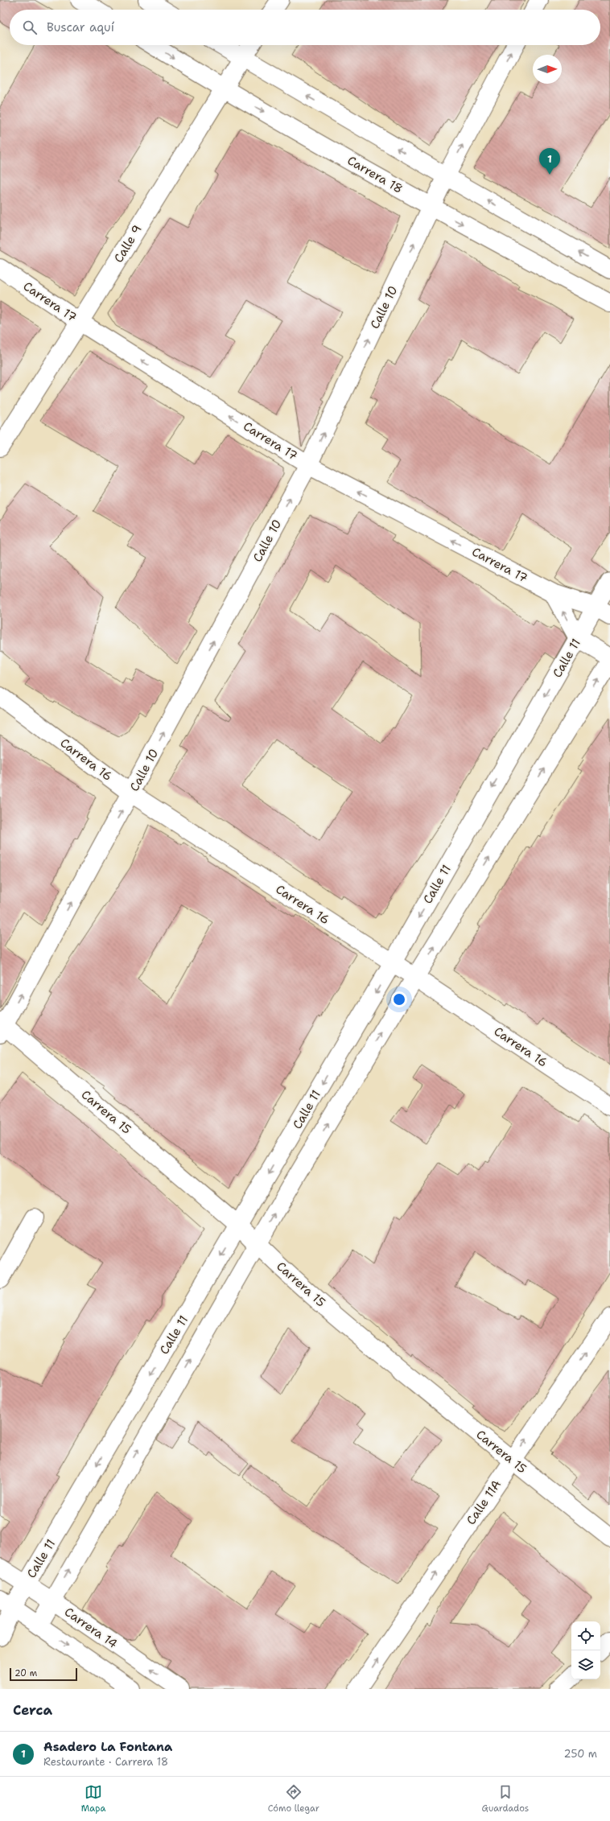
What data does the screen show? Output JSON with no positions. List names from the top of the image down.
{
  "streets": {
    "street": [
      "Carrera 18",
      "Calle 9",
      "Carrera 17",
      "Calle 10",
      "Calle 11",
      "Carrera 16",
      "Carrera 15",
      "Calle 11A",
      "Carrera 14"
    ]
  },
  "crossings": [
    ["Carrera 18", "Calle 9"],
    ["Carrera 18", "Calle 10"],
    ["Calle 9", "Carrera 17"],
    ["Carrera 17", "Calle 10"],
    ["Carrera 17", "Calle 11"],
    ["Calle 10", "Carrera 16"],
    ["Calle 10", "Carrera 15"],
    ["Calle 11", "Carrera 16"],
    ["Calle 11", "Carrera 15"],
    ["Calle 11", "Carrera 14"],
    ["Carrera 15", "Calle 11A"]
  ],
  "one_way": ["Carrera 17", "Calle 10", "Calle 11A"],
  "scale_bar": "20 m",
  "north": "right",
  "page": {
    "search": "Buscar aquí",
    "pins": "1",
    "scale": "20 m",
    "heading": "Cerca",
    "list": [
      {
        "mark": "1",
        "name": "Asadero La Fontana",
        "note": "Restaurante · Carrera 18",
        "value": "250 m"
      }
    ],
    "nav": ["Mapa", "Cómo llegar", "Guardados"]
  }
}
